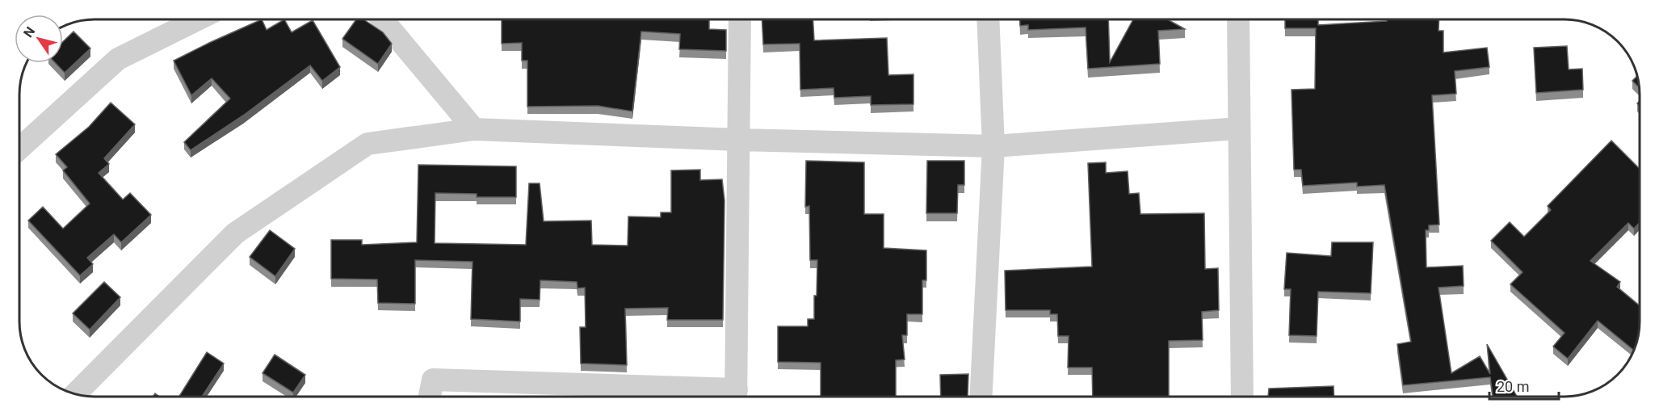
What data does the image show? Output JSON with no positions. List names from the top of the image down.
{
  "scale_bar": "20 m",
  "north": "top left"
}
